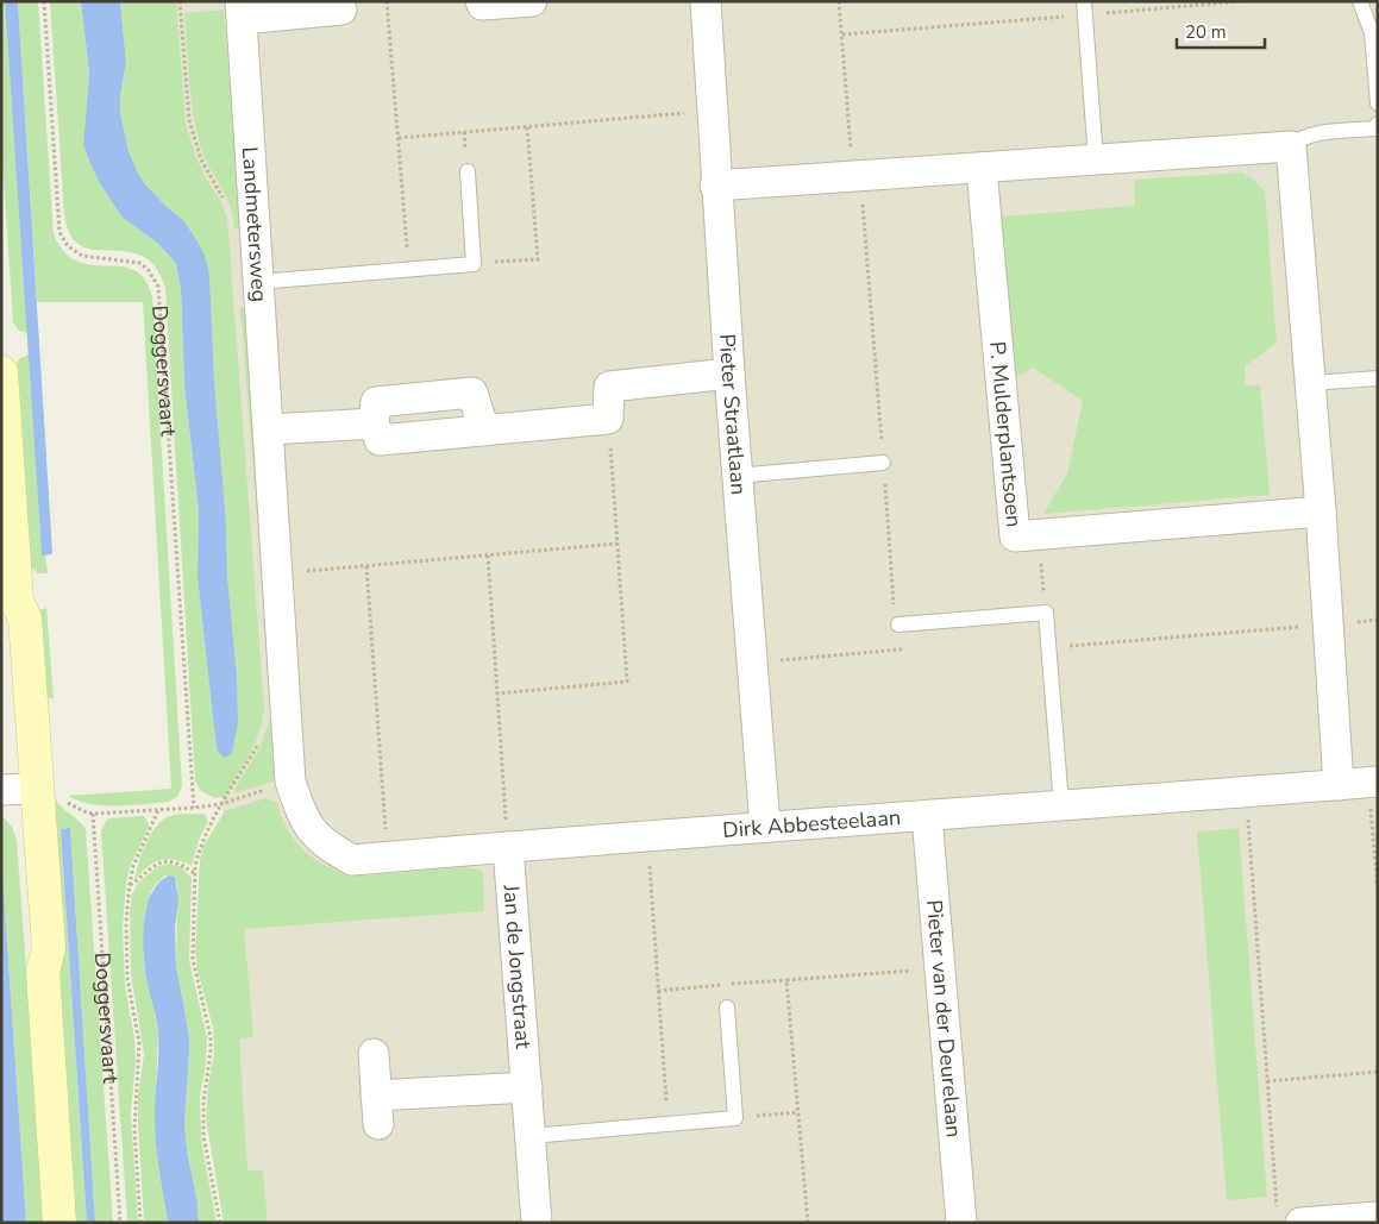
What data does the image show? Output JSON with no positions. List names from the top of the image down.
{
  "streets": {
    "street": [
      "Landmetersweg",
      "Pieter Straatlaan",
      "P. Mulderplantsoen",
      "Dirk Abbesteelaan",
      "Jan de Jongstraat",
      "Pieter van der Deurelaan"
    ],
    "path": ["Doggersvaart"]
  },
  "crossings": [
    ["Landmetersweg", "Dirk Abbesteelaan"],
    ["Pieter Straatlaan", "Dirk Abbesteelaan"],
    ["Dirk Abbesteelaan", "Jan de Jongstraat"],
    ["Dirk Abbesteelaan", "Pieter van der Deurelaan"]
  ],
  "scale_bar": "20 m"
}
